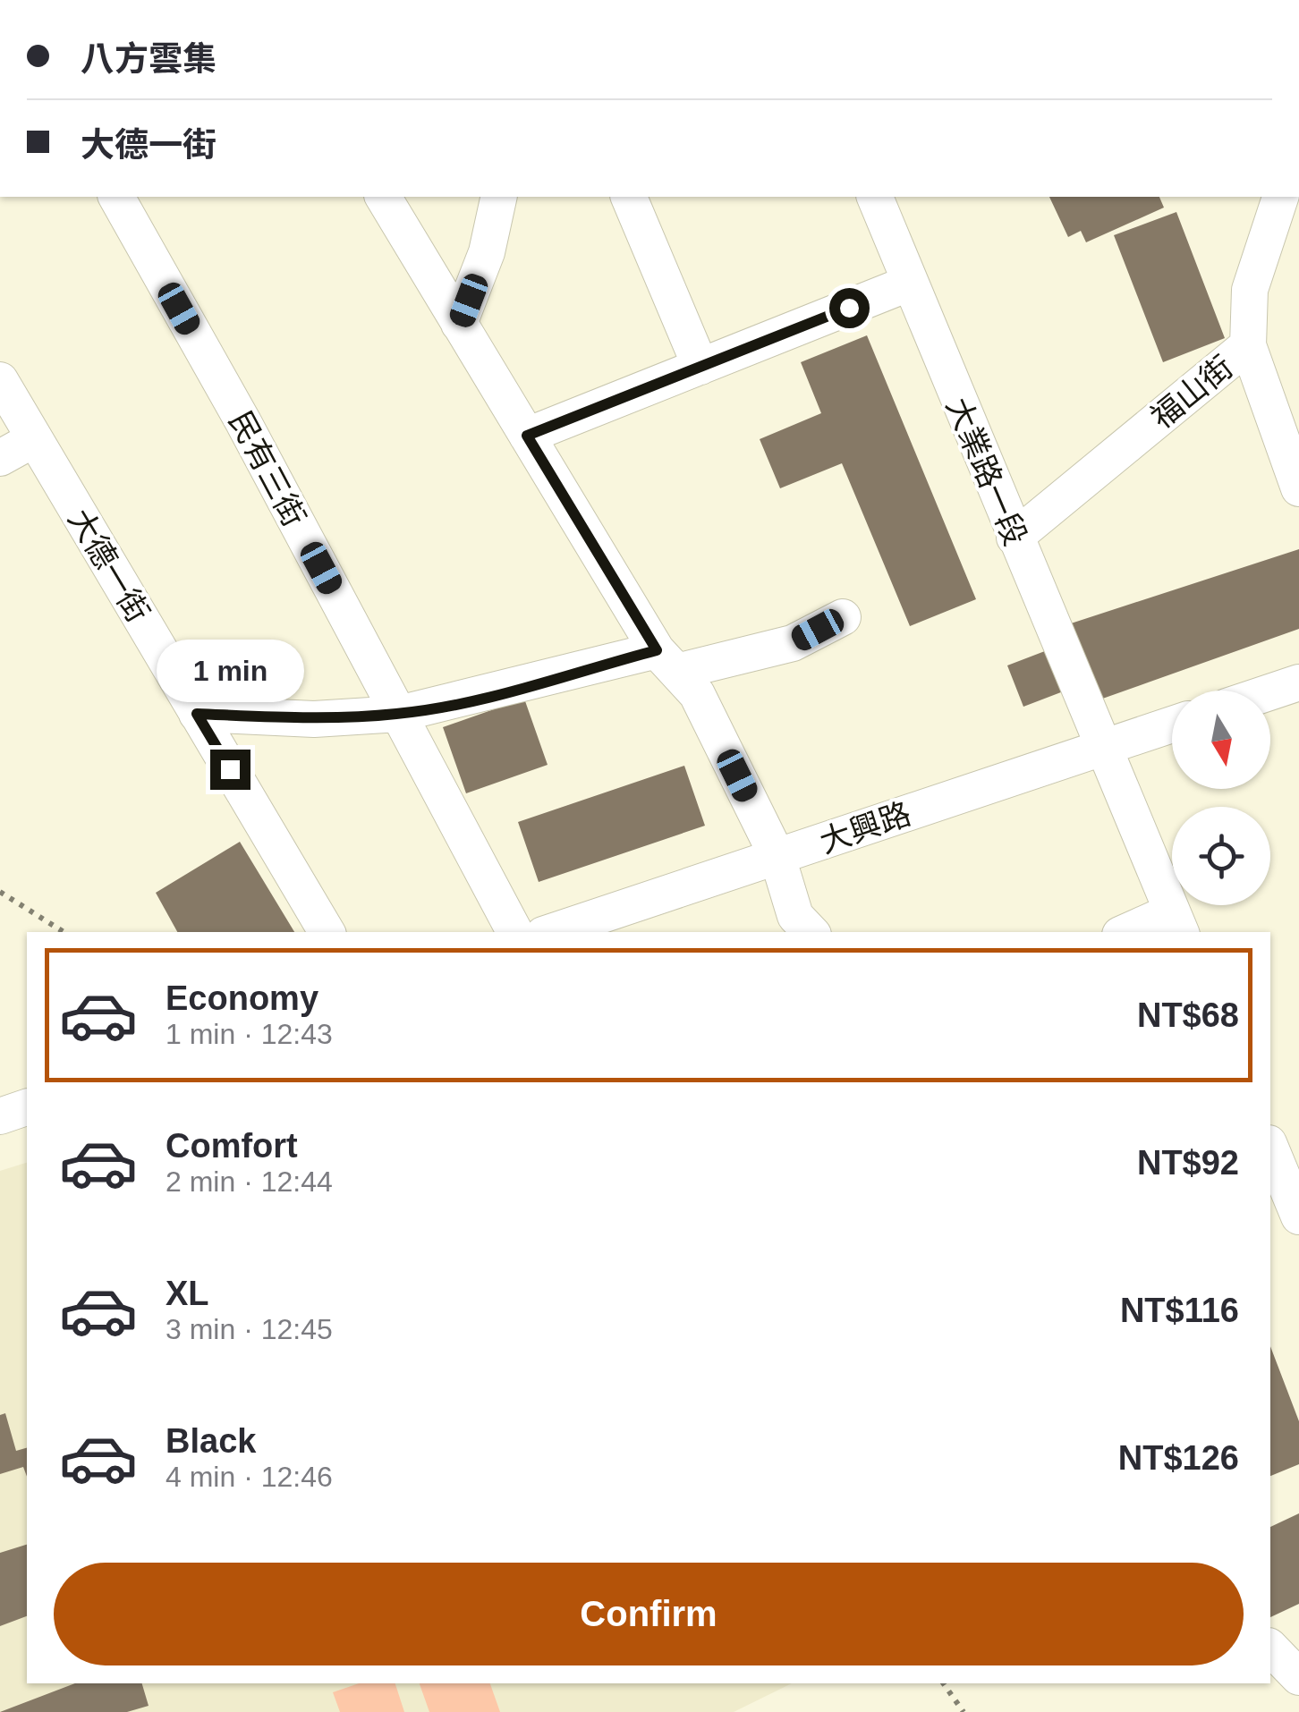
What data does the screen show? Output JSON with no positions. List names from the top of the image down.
{
  "streets": {
    "street": [
      "福山街",
      "民有三街",
      "大業路一段",
      "大德一街",
      "大興路"
    ]
  },
  "crossings": [
    ["福山街", "大業路一段"],
    ["大業路一段", "大興路"]
  ],
  "north": "bottom",
  "page": {
    "banner": ["八方雲集", "大德一街"],
    "bubble": "1 min",
    "list": [
      {
        "name": "Economy",
        "note": "1 min · 12:43",
        "value": "NT$68"
      },
      {
        "name": "Comfort",
        "note": "2 min · 12:44",
        "value": "NT$92"
      },
      {
        "name": "XL",
        "note": "3 min · 12:45",
        "value": "NT$116"
      },
      {
        "name": "Black",
        "note": "4 min · 12:46",
        "value": "NT$126"
      }
    ],
    "buttons": "Confirm"
  }
}
